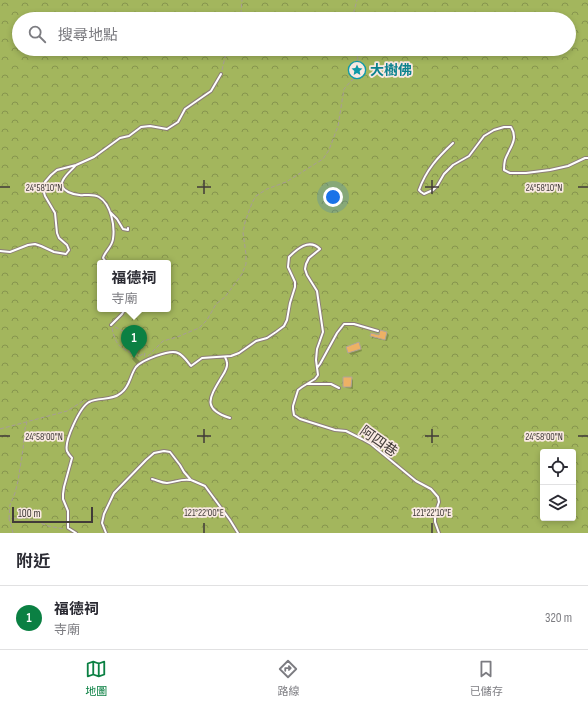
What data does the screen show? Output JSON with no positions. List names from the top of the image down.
{
  "streets": {
    "lane": ["阿四巷"]
  },
  "places": {
    "place": ["大樹佛"]
  },
  "scale_bar": "100 m",
  "page": {
    "search": "搜尋地點",
    "popup": ["福德祠", "寺廟"],
    "pins": "1",
    "scale": "100 m",
    "heading": "附近",
    "list": [
      {
        "mark": "1",
        "name": "福德祠",
        "note": "寺廟",
        "value": "320 m"
      }
    ],
    "nav": ["地圖", "路線", "已儲存"]
  },
  "coordinates": [
    "24°58'10\"N",
    "24°58'00\"N",
    "121°22'00\"E",
    "121°22'10\"E"
  ]
}
